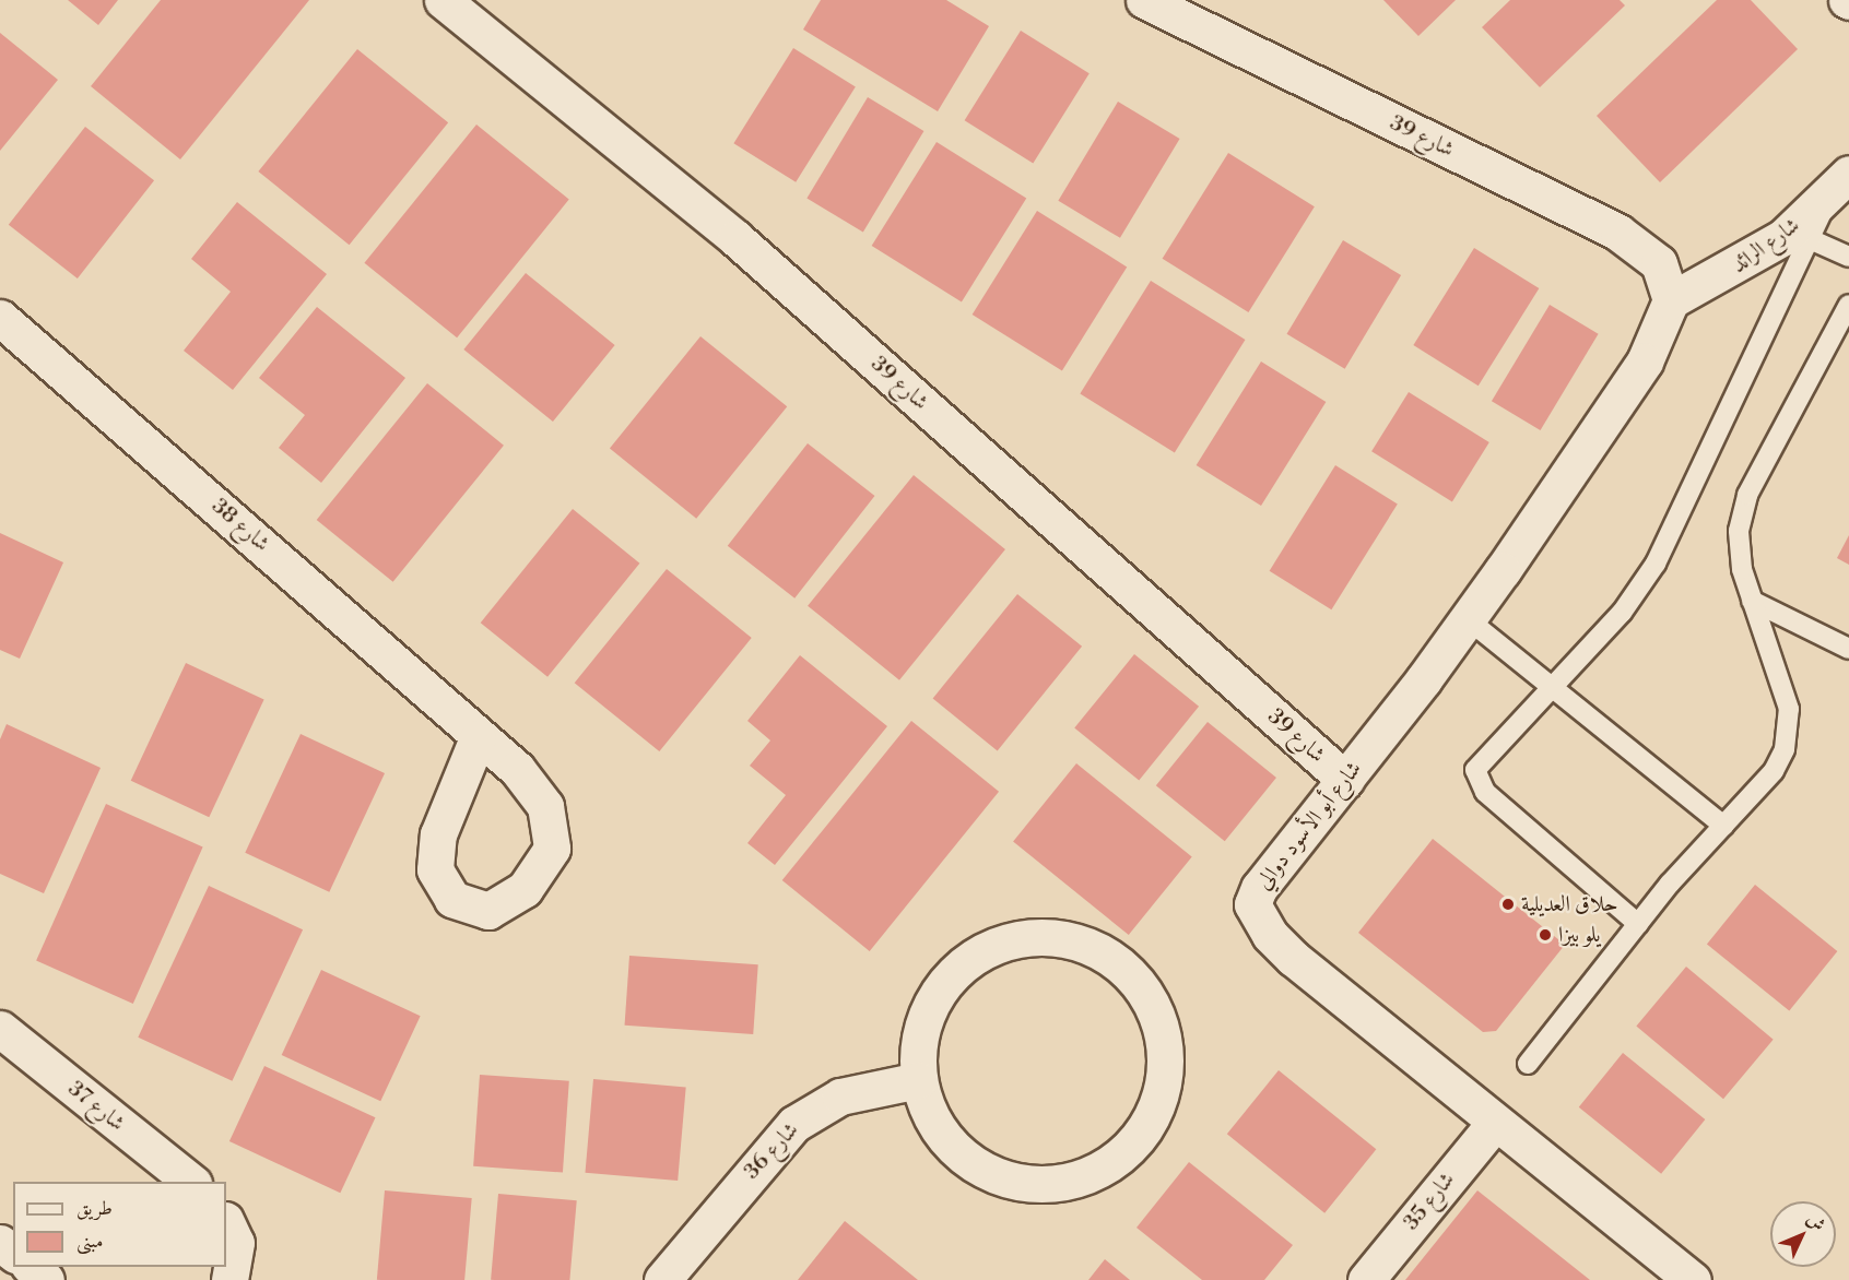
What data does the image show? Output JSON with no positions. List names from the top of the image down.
{
  "streets": {
    "street": [
      "شارع 39",
      "شارع الرائد",
      "شارع 38",
      "شارع أبو الأسود دوالي",
      "شارع 37",
      "شارع 36",
      "شارع 35"
    ]
  },
  "crossings": [
    ["شارع 39", "شارع الرائد"],
    ["شارع 39", "شارع أبو الأسود دوالي"],
    ["شارع الرائد", "شارع أبو الأسود دوالي"],
    ["شارع أبو الأسود دوالي", "شارع 35"]
  ],
  "places": ["حلاق العديلية", "يلو بيزا"],
  "legend": ["طريق", "مبنى"],
  "north": "top right"
}
